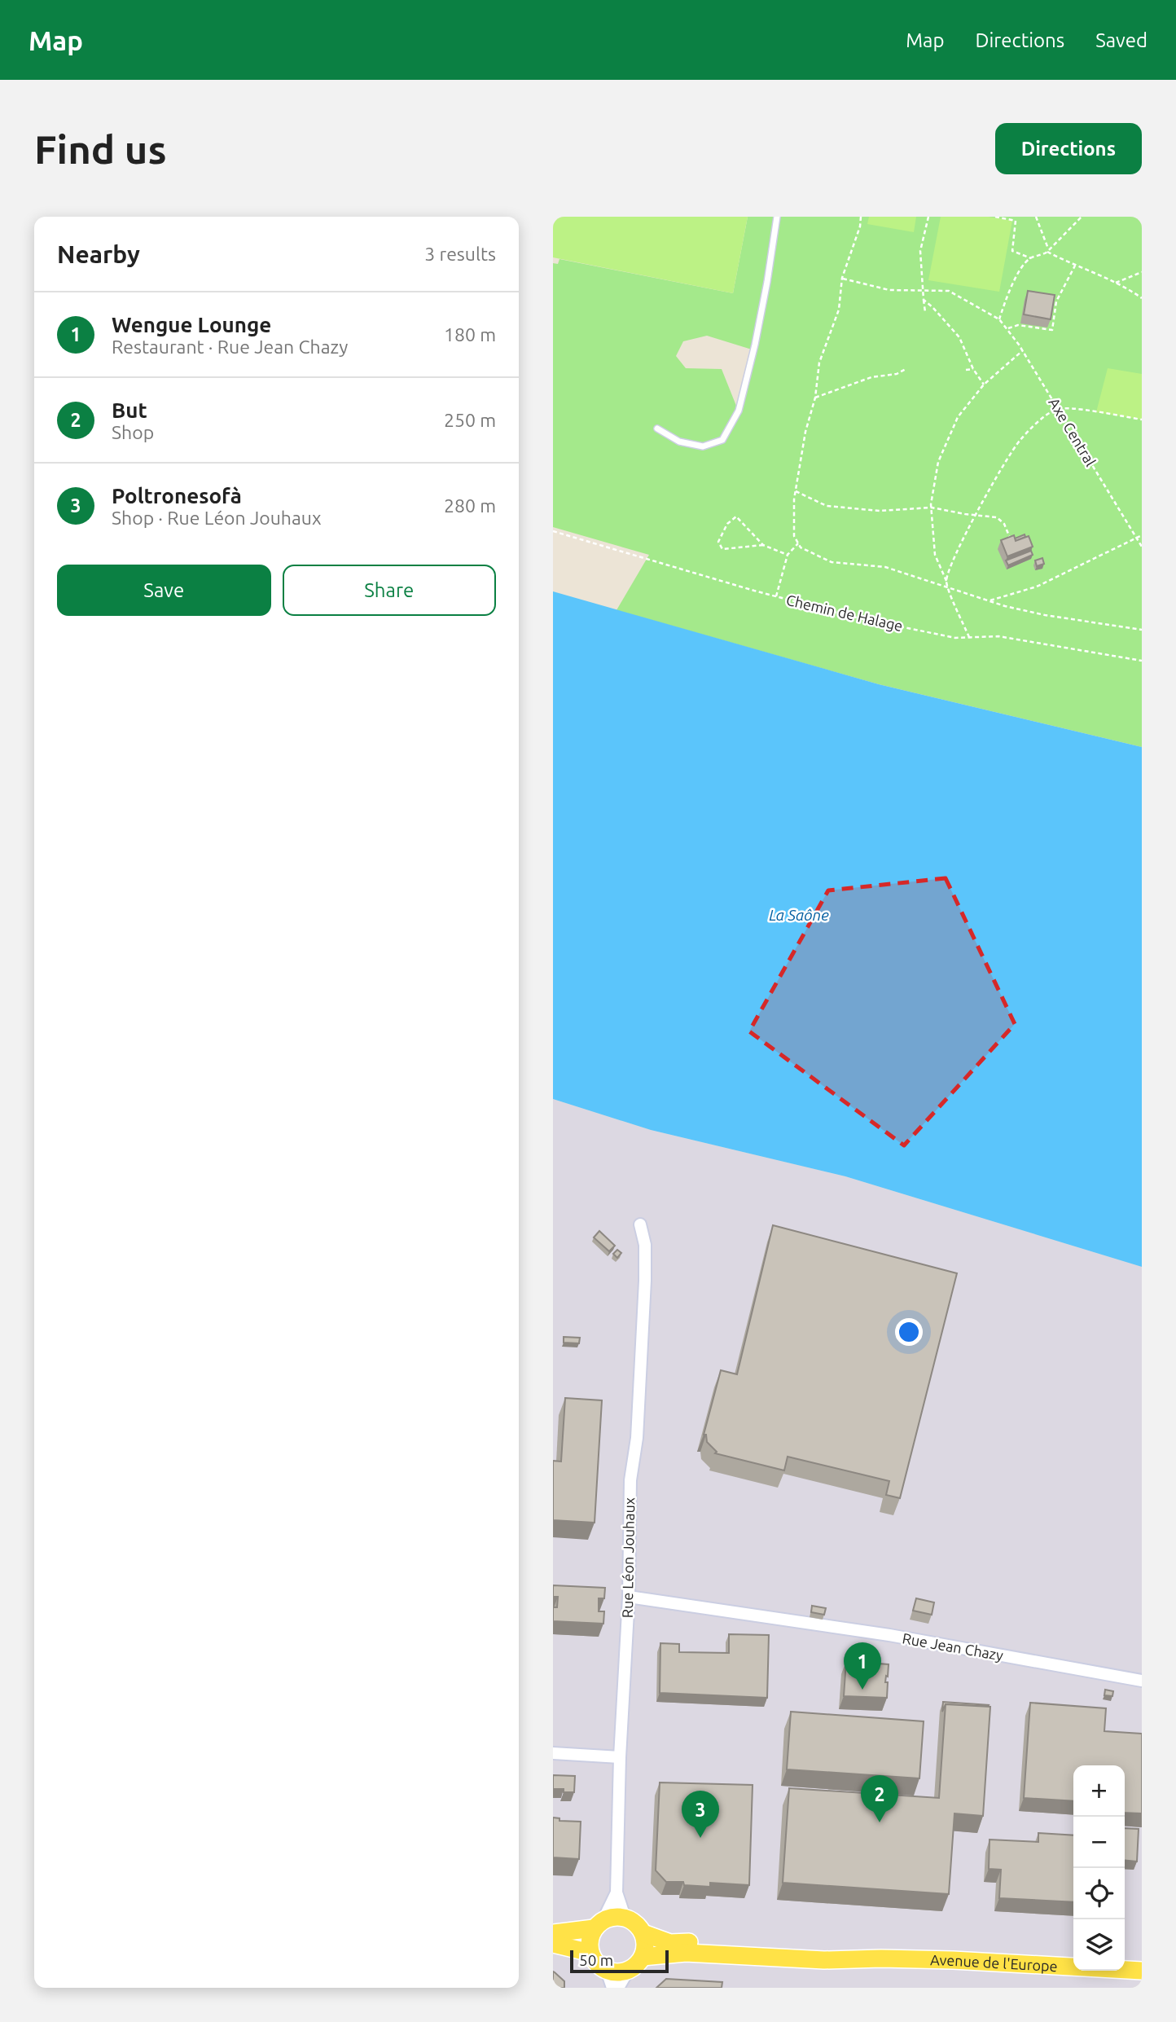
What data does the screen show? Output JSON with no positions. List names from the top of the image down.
{
  "streets": {
    "main road": ["Avenue de l'Europe"],
    "street": ["Rue Léon Jouhaux", "Rue Jean Chazy"],
    "path": ["Axe Central", "Chemin de Halage"]
  },
  "crossings": [
    ["Rue Léon Jouhaux", "Rue Jean Chazy"],
    ["Rue Léon Jouhaux", "Avenue de l'Europe"]
  ],
  "water": ["La Saône"],
  "scale_bar": "50 m",
  "page": {
    "header": "Map",
    "nav": ["Map", "Directions", "Saved"],
    "buttons": [
      "Directions",
      ["Save", "Share"]
    ],
    "title": "Find us",
    "heading": ["Nearby", "3 results"],
    "list": [
      {
        "mark": "1",
        "name": "Wengue Lounge",
        "note": "Restaurant · Rue Jean Chazy",
        "value": "180 m"
      },
      {
        "mark": "2",
        "name": "But",
        "note": "Shop",
        "value": "250 m"
      },
      {
        "mark": "3",
        "name": "Poltronesofà",
        "note": "Shop · Rue Léon Jouhaux",
        "value": "280 m"
      }
    ],
    "pins": ["1", "2", "3"],
    "map_buttons": ["+", "−"],
    "scale": "50 m"
  }
}
